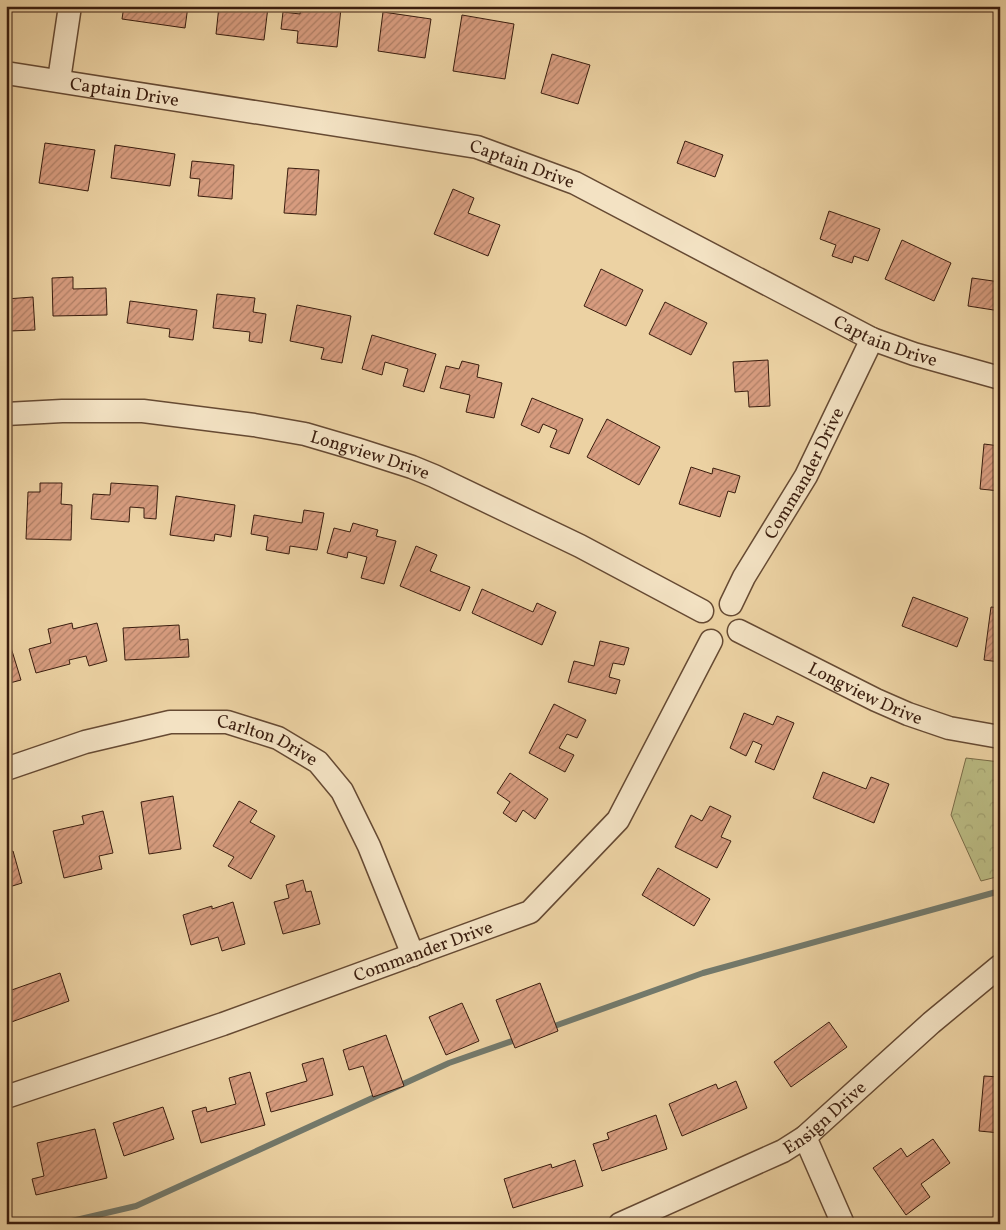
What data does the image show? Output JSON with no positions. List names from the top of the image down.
{
  "streets": {
    "street": [
      "Captain Drive",
      "Longview Drive",
      "Commander Drive",
      "Carlton Drive",
      "Ensign Drive"
    ]
  },
  "crossings": [
    ["Captain Drive", "Commander Drive"],
    ["Longview Drive", "Commander Drive"],
    ["Commander Drive", "Carlton Drive"]
  ]
}
